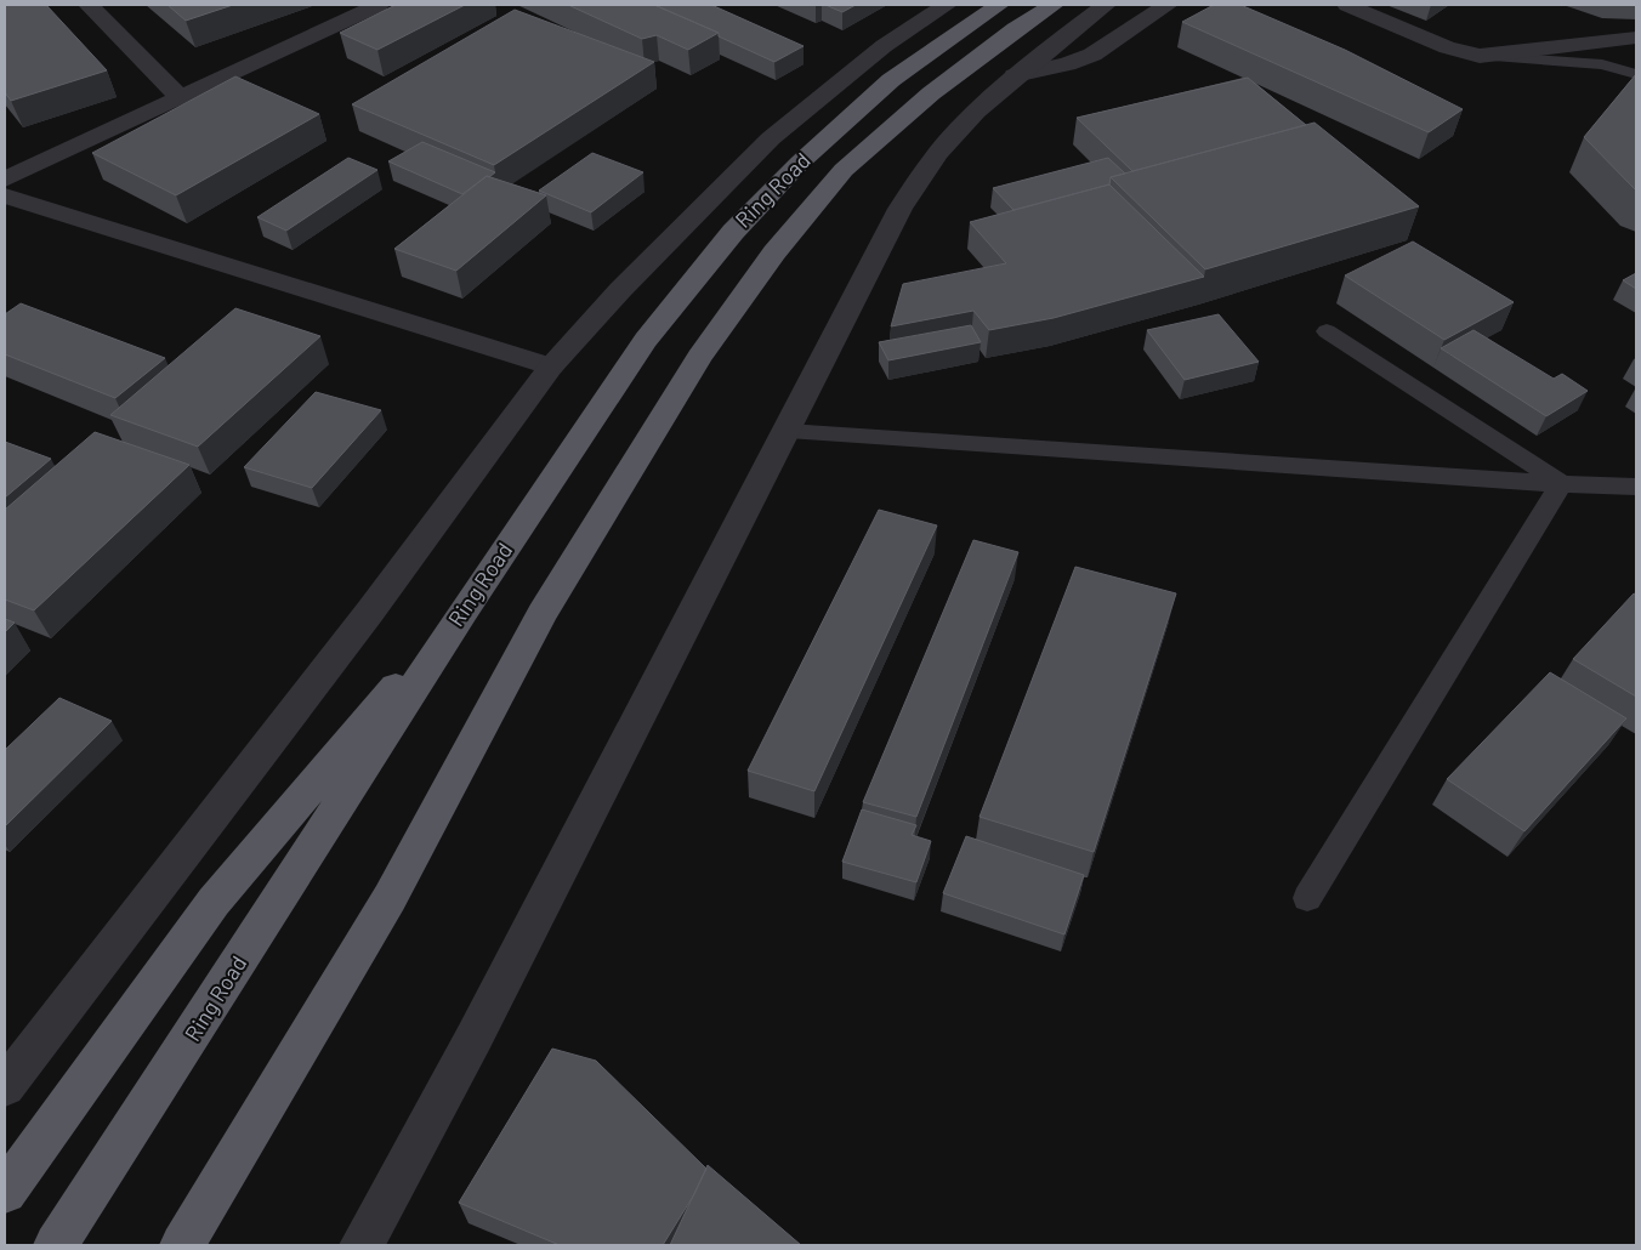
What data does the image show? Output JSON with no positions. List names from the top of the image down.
{
  "streets": {
    "highway": ["Ring Road"]
  }
}
